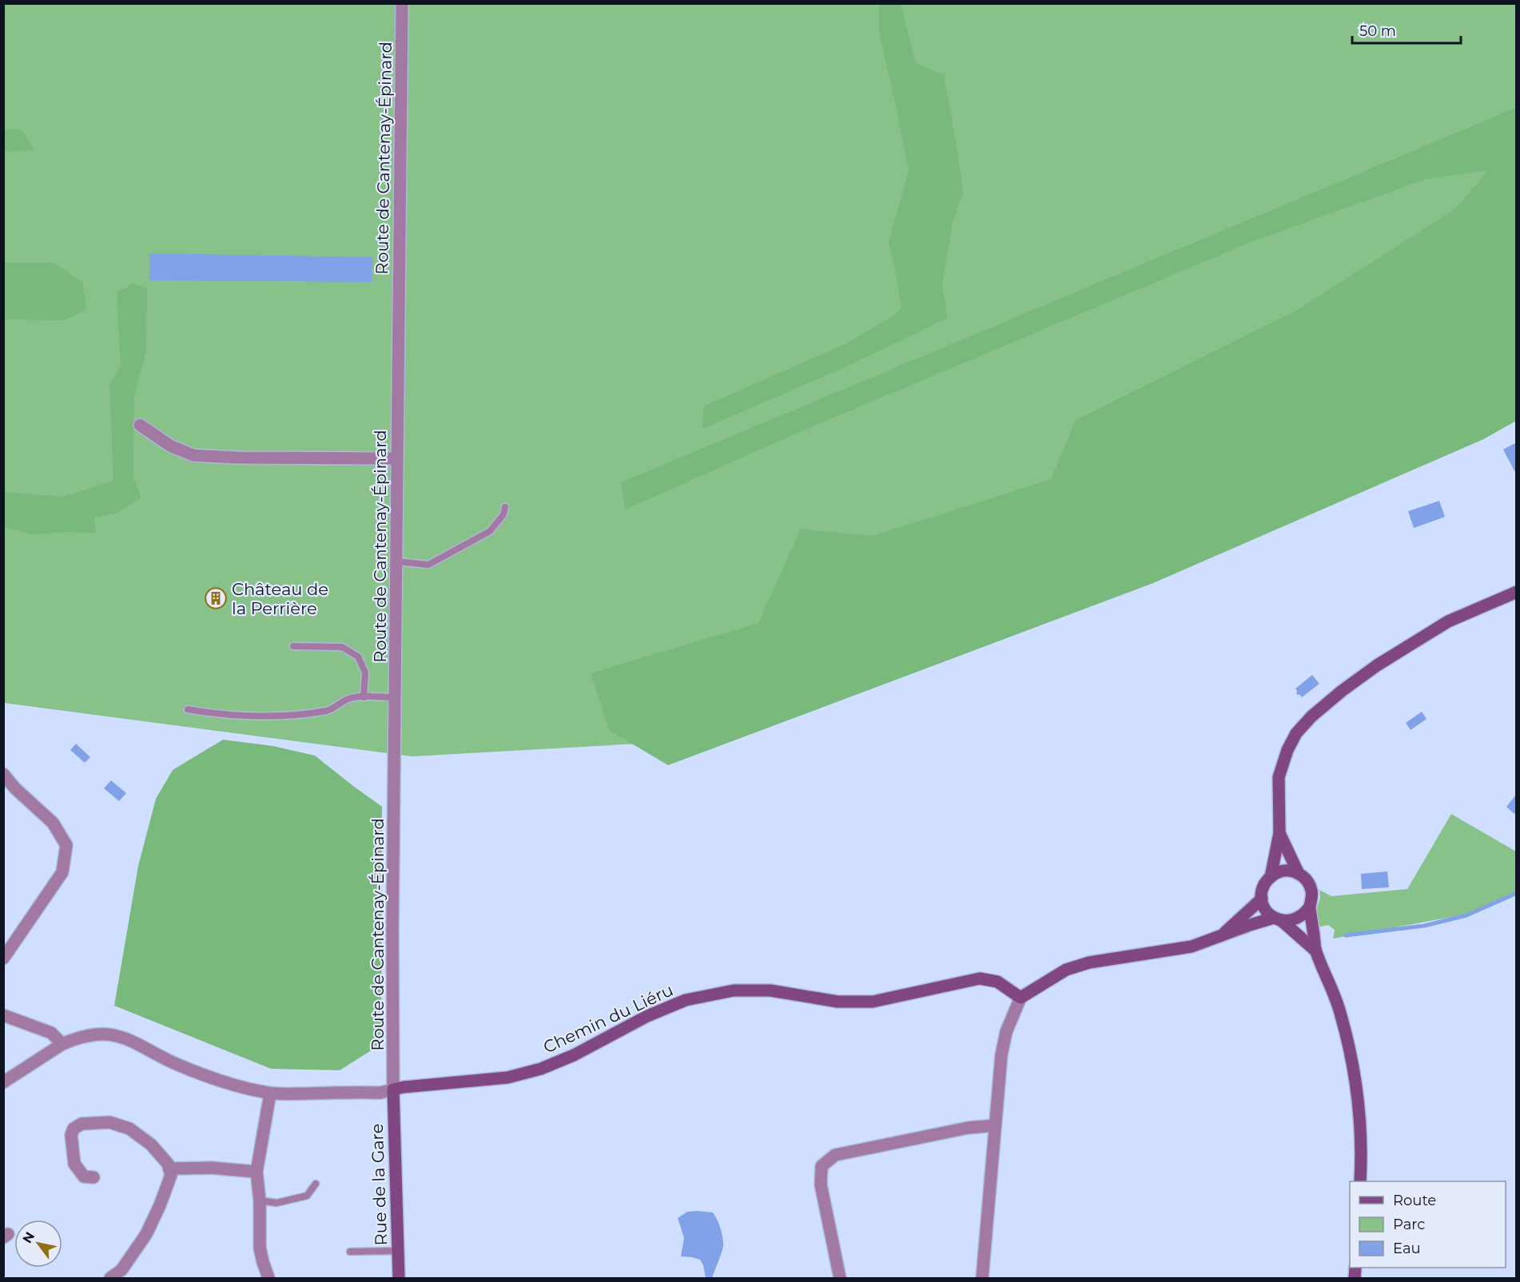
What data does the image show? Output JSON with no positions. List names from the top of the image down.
{
  "streets": {
    "street": ["Route de Cantenay-Épinard", "Chemin du Liéru", "Rue de la Gare"]
  },
  "crossings": [
    ["Route de Cantenay-Épinard", "Chemin du Liéru"],
    ["Route de Cantenay-Épinard", "Rue de la Gare"],
    ["Chemin du Liéru", "Rue de la Gare"]
  ],
  "places": {
    "building": ["Château de la Perrière"]
  },
  "legend": ["Route", "Parc", "Eau"],
  "scale_bar": "50 m",
  "north": "top left"
}
